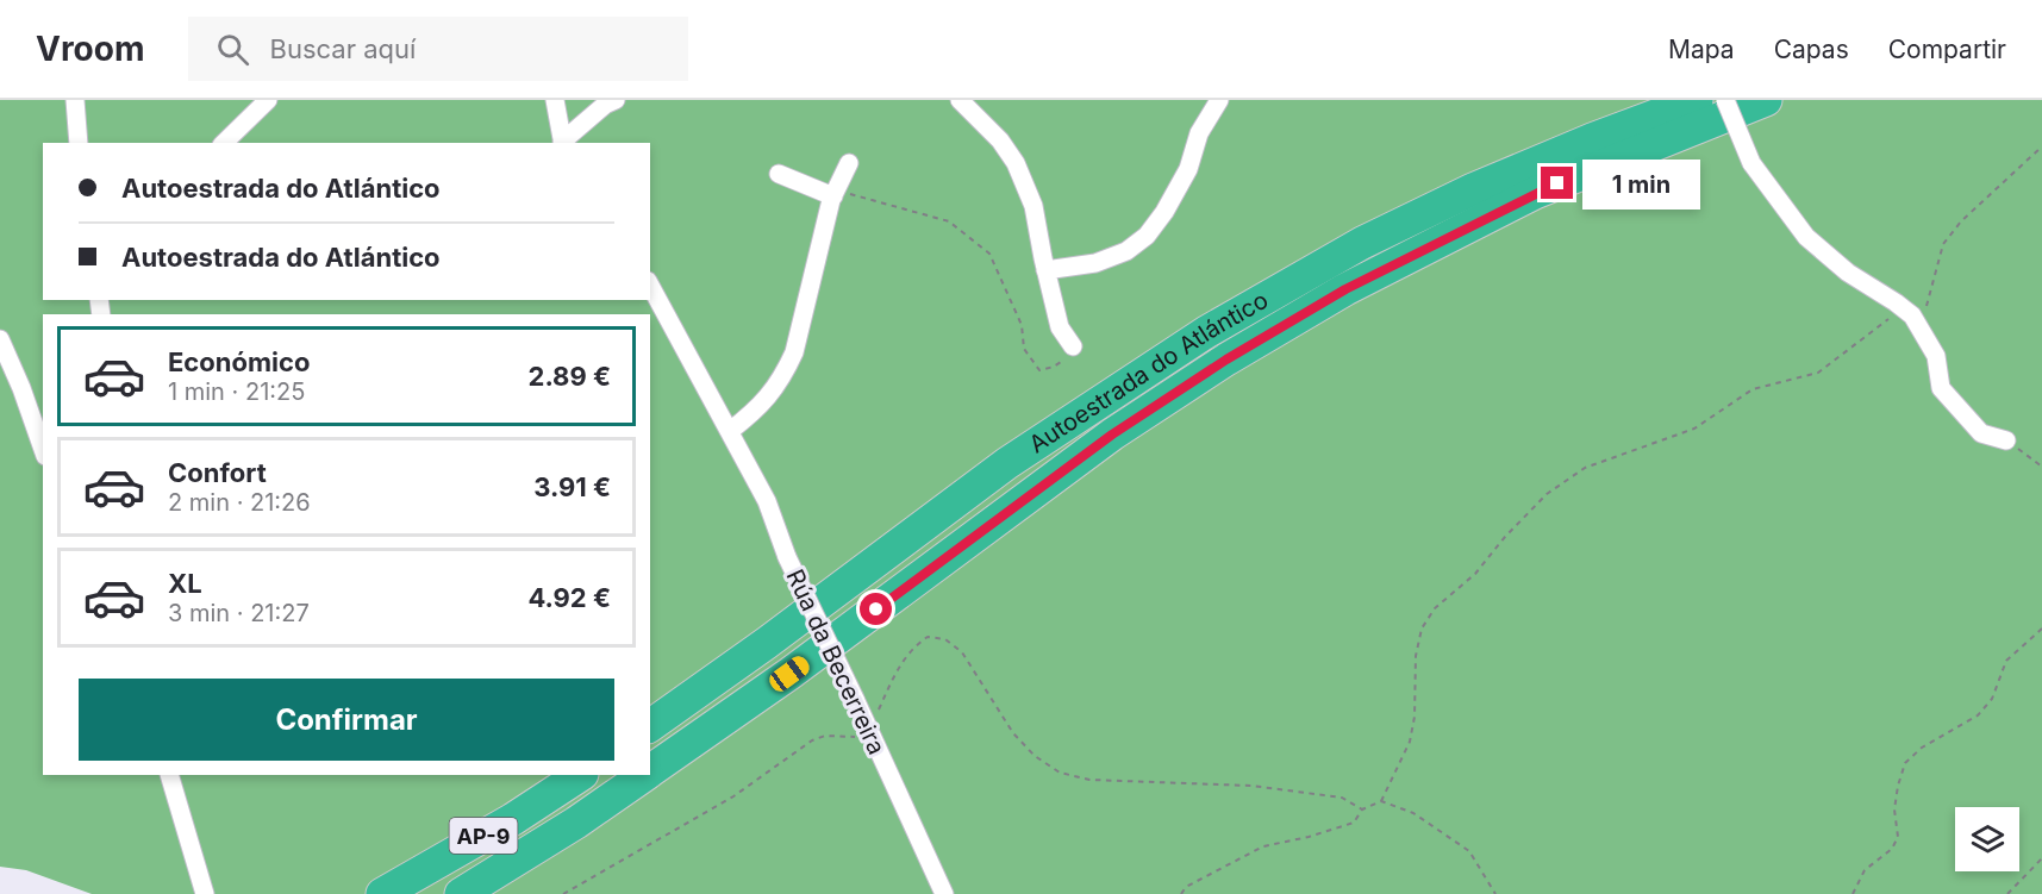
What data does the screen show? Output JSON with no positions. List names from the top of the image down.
{
  "streets": {
    "highway": ["Autoestrada do Atlántico", "AP-9"],
    "street": ["Rúa da Becerreira"]
  },
  "page": {
    "header": "Vroom",
    "search": "Buscar aquí",
    "nav": ["Mapa", "Capas", "Compartir"],
    "banner": ["Autoestrada do Atlántico", "Autoestrada do Atlántico"],
    "bubble": "1 min",
    "list": [
      {
        "name": "Económico",
        "note": "1 min · 21:25",
        "value": "2.89 €"
      },
      {
        "name": "Confort",
        "note": "2 min · 21:26",
        "value": "3.91 €"
      },
      {
        "name": "XL",
        "note": "3 min · 21:27",
        "value": "4.92 €"
      }
    ],
    "buttons": "Confirmar"
  }
}
